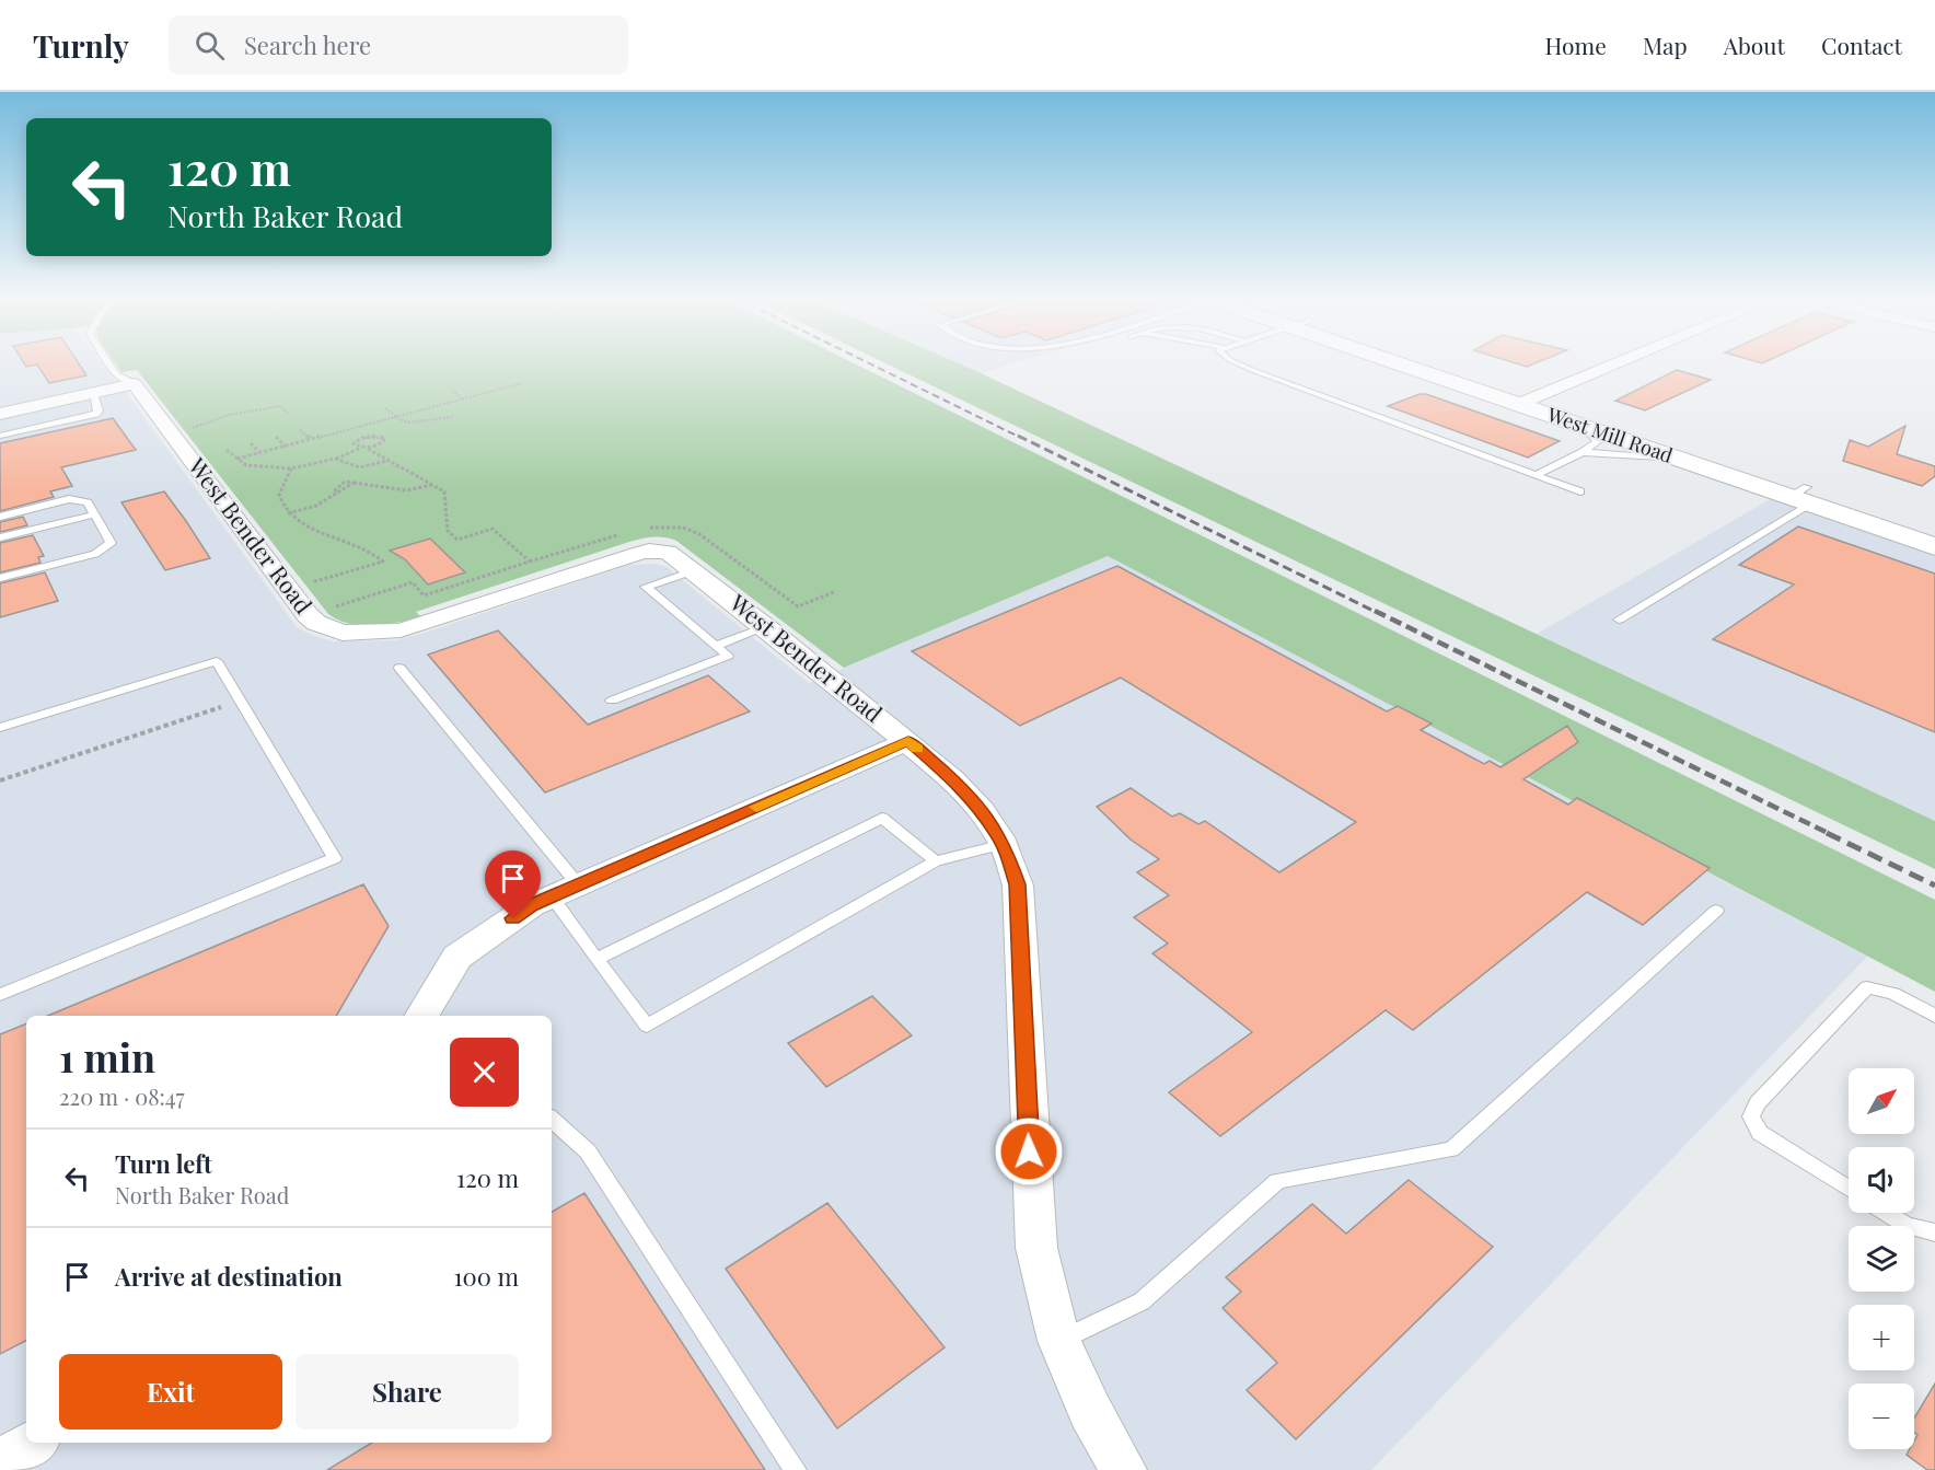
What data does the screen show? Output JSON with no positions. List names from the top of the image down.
{
  "streets": {
    "main road": ["West Mill Road"],
    "street": ["West Bender Road"]
  },
  "north": "top right",
  "page": {
    "header": "Turnly",
    "search": "Search here",
    "nav": [
      "Home",
      "Map",
      "About",
      "Contact"
    ],
    "turn": ["120 m", "North Baker Road"],
    "heading": ["1 min", "220 m · 08:47"],
    "map_buttons": ["+", "−"],
    "list": [
      {
        "name": "Turn left",
        "note": "North Baker Road",
        "value": "120 m"
      },
      {
        "name": "Arrive at destination",
        "value": "100 m"
      }
    ],
    "buttons": ["Exit", "Share"]
  }
}
